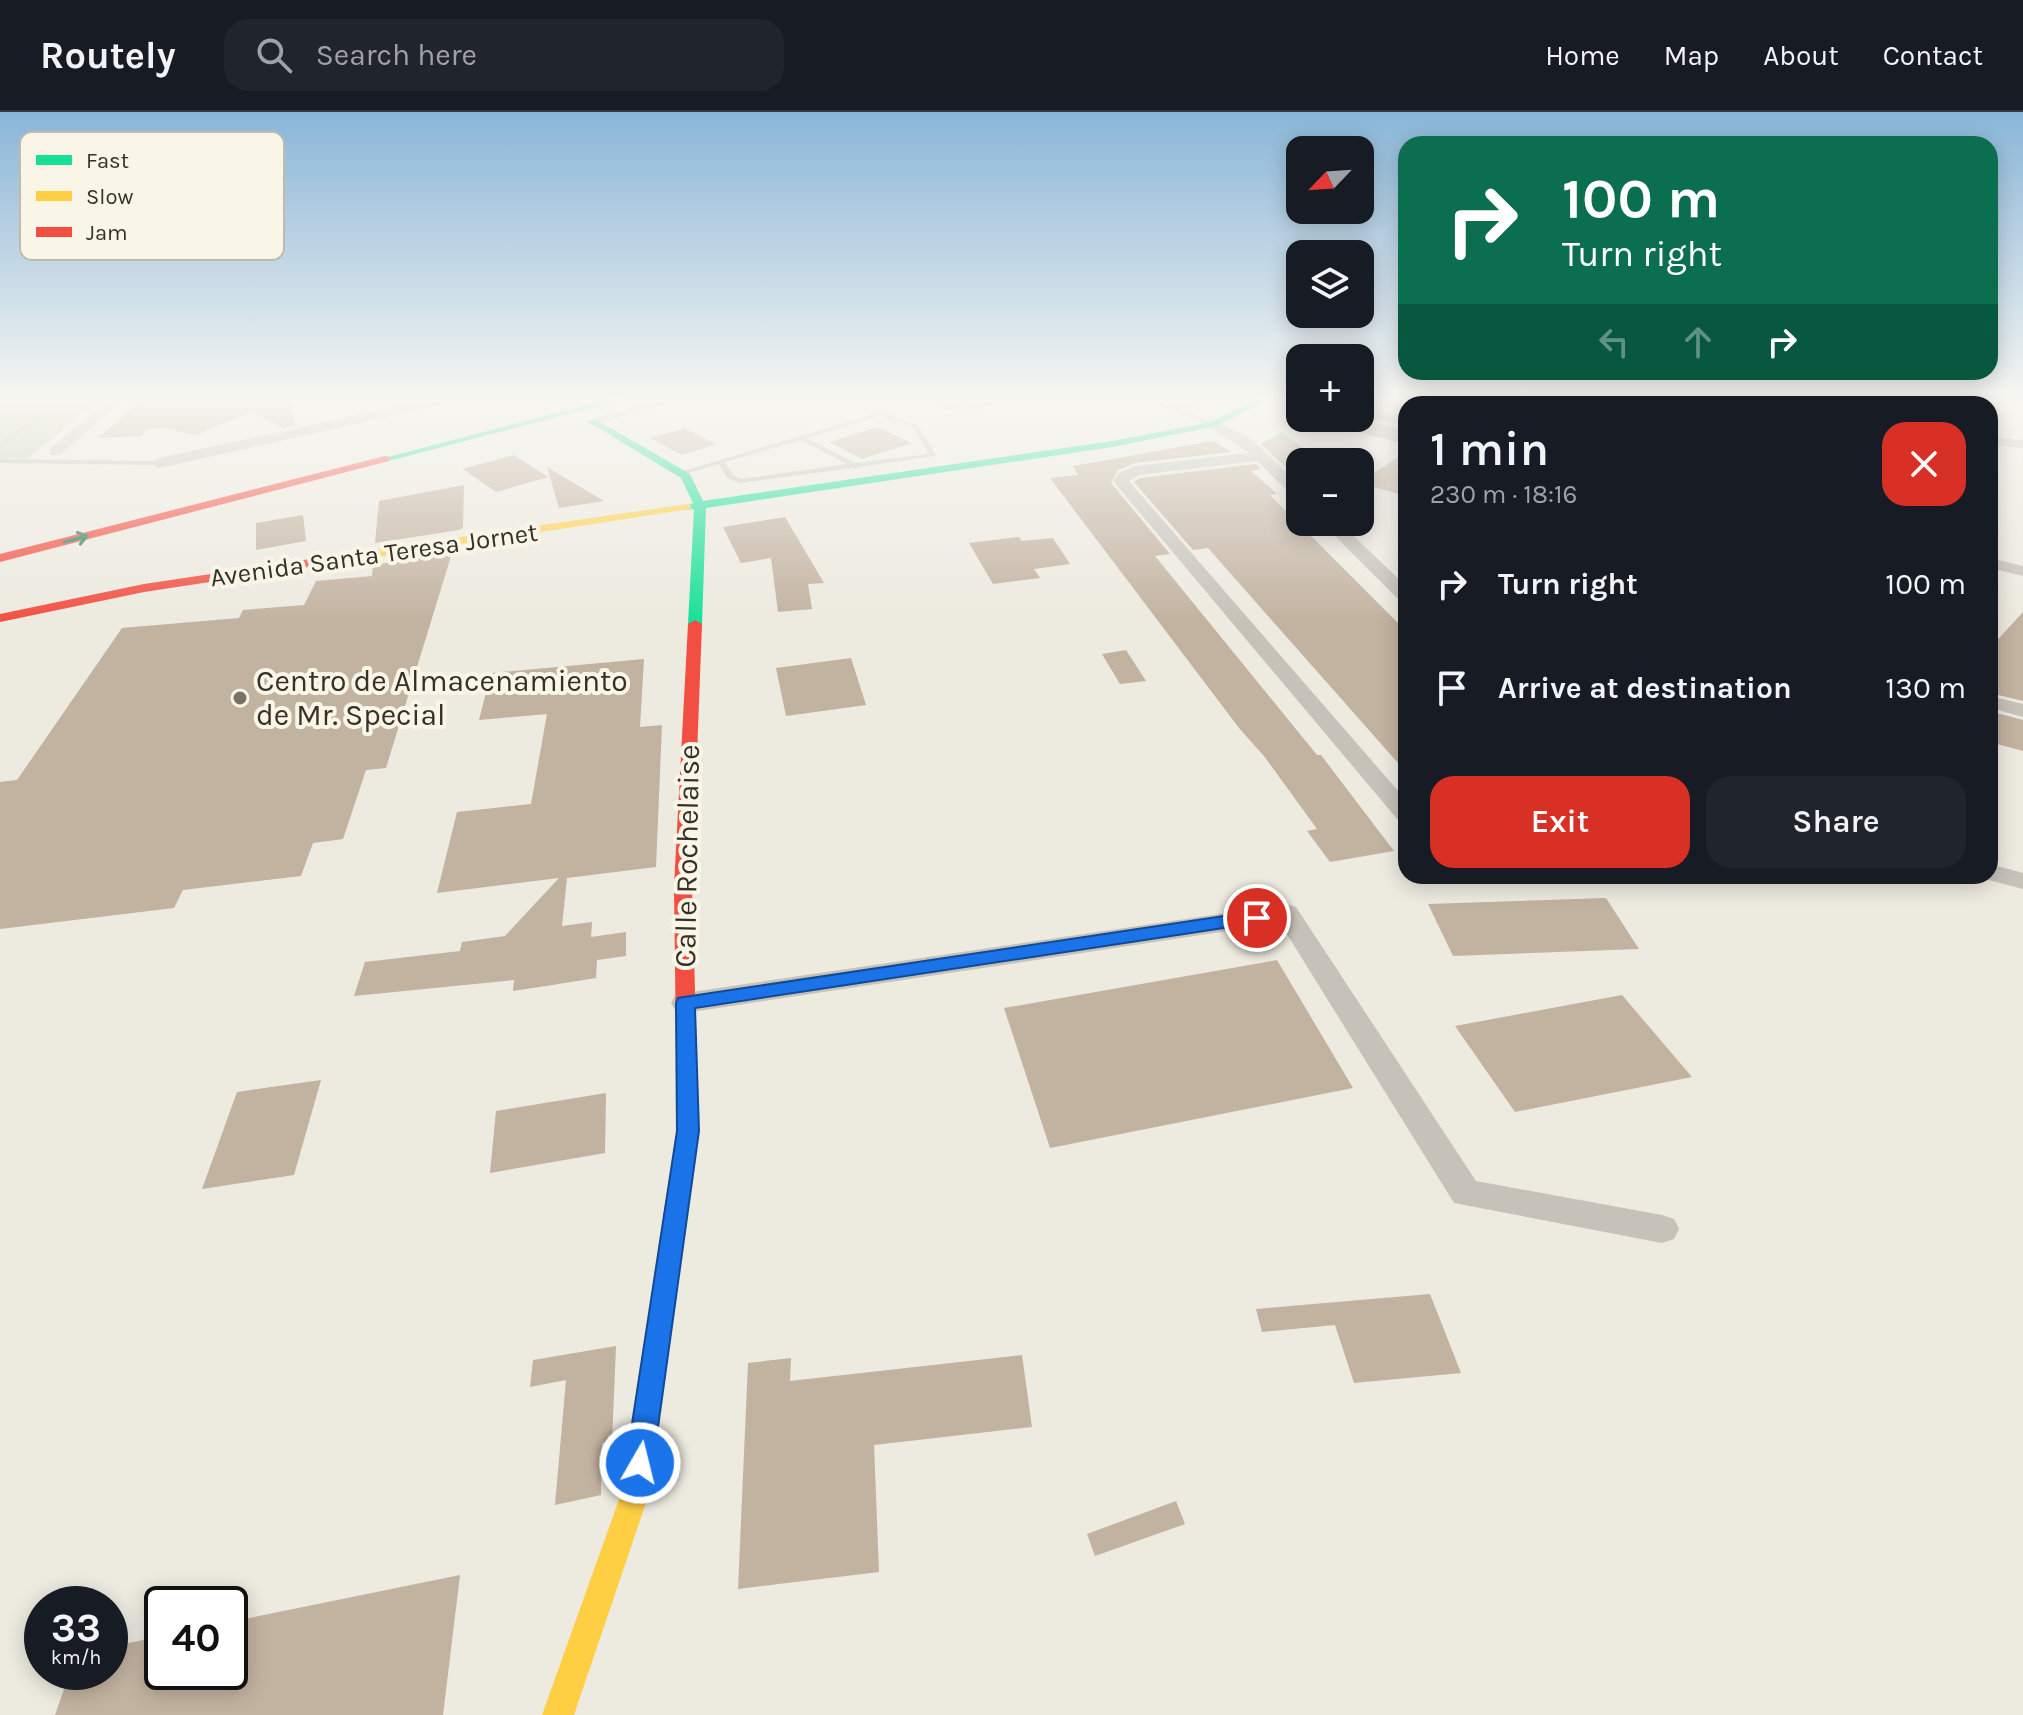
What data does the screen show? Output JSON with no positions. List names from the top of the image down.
{
  "streets": {
    "main road": ["Avenida Santa Teresa Jornet", "Calle Rochelaise"]
  },
  "crossings": [
    ["Avenida Santa Teresa Jornet", "Calle Rochelaise"]
  ],
  "places": ["Centro de Almacenamiento de Mr. Special"],
  "legend": ["Fast", "Slow", "Jam"],
  "north": "bottom left",
  "page": {
    "header": "Routely",
    "search": "Search here",
    "nav": [
      "Home",
      "Map",
      "About",
      "Contact"
    ],
    "map_buttons": ["+", "−"],
    "turn": ["100 m", "Turn right"],
    "heading": ["1 min", "230 m · 18:16"],
    "list": [
      {
        "name": "Turn right",
        "value": "100 m"
      },
      {
        "name": "Arrive at destination",
        "value": "130 m"
      }
    ],
    "buttons": ["Exit", "Share"],
    "speed": "33 km/h",
    "limit": "40"
  }
}
